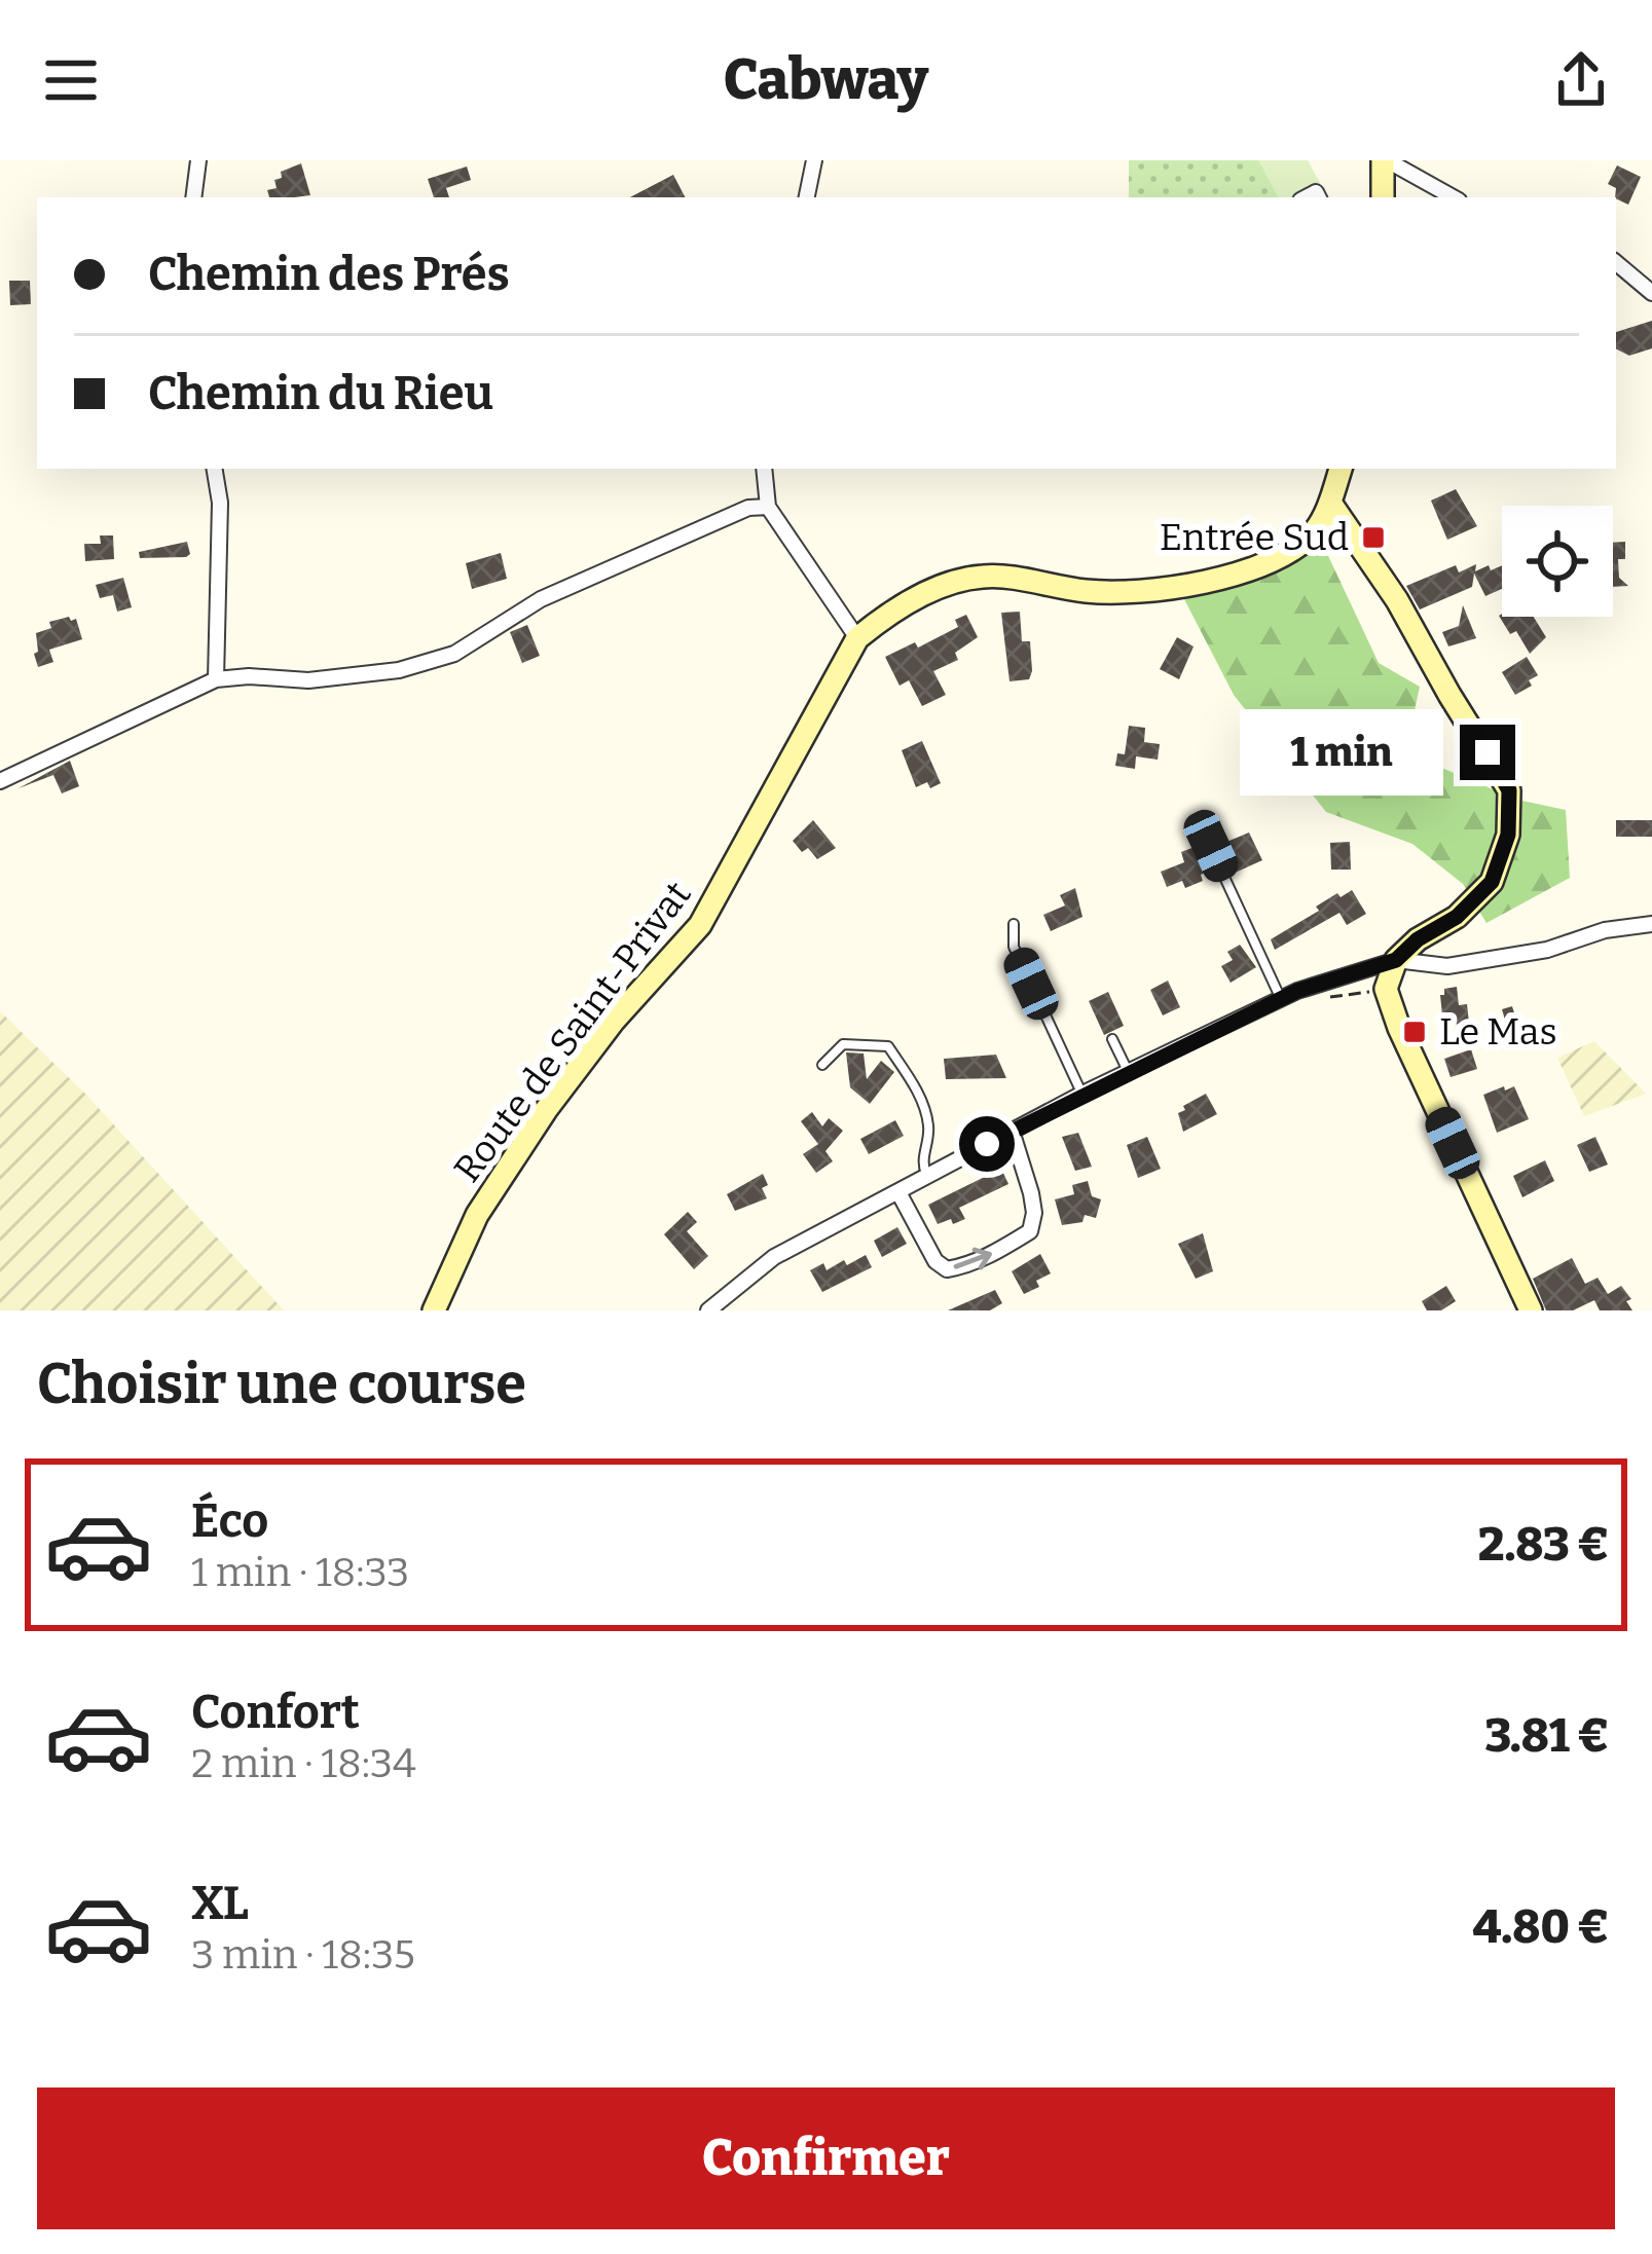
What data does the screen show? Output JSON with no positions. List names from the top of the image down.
{
  "streets": {
    "street": ["Route de Saint-Privat"]
  },
  "places": {
    "transit": ["Entrée Sud", "Le Mas"]
  },
  "page": {
    "header": "Cabway",
    "banner": ["Chemin des Prés", "Chemin du Rieu"],
    "bubble": "1 min",
    "heading": "Choisir une course",
    "list": [
      {
        "name": "Éco",
        "note": "1 min · 18:33",
        "value": "2.83 €"
      },
      {
        "name": "Confort",
        "note": "2 min · 18:34",
        "value": "3.81 €"
      },
      {
        "name": "XL",
        "note": "3 min · 18:35",
        "value": "4.80 €"
      }
    ],
    "buttons": "Confirmer"
  }
}
